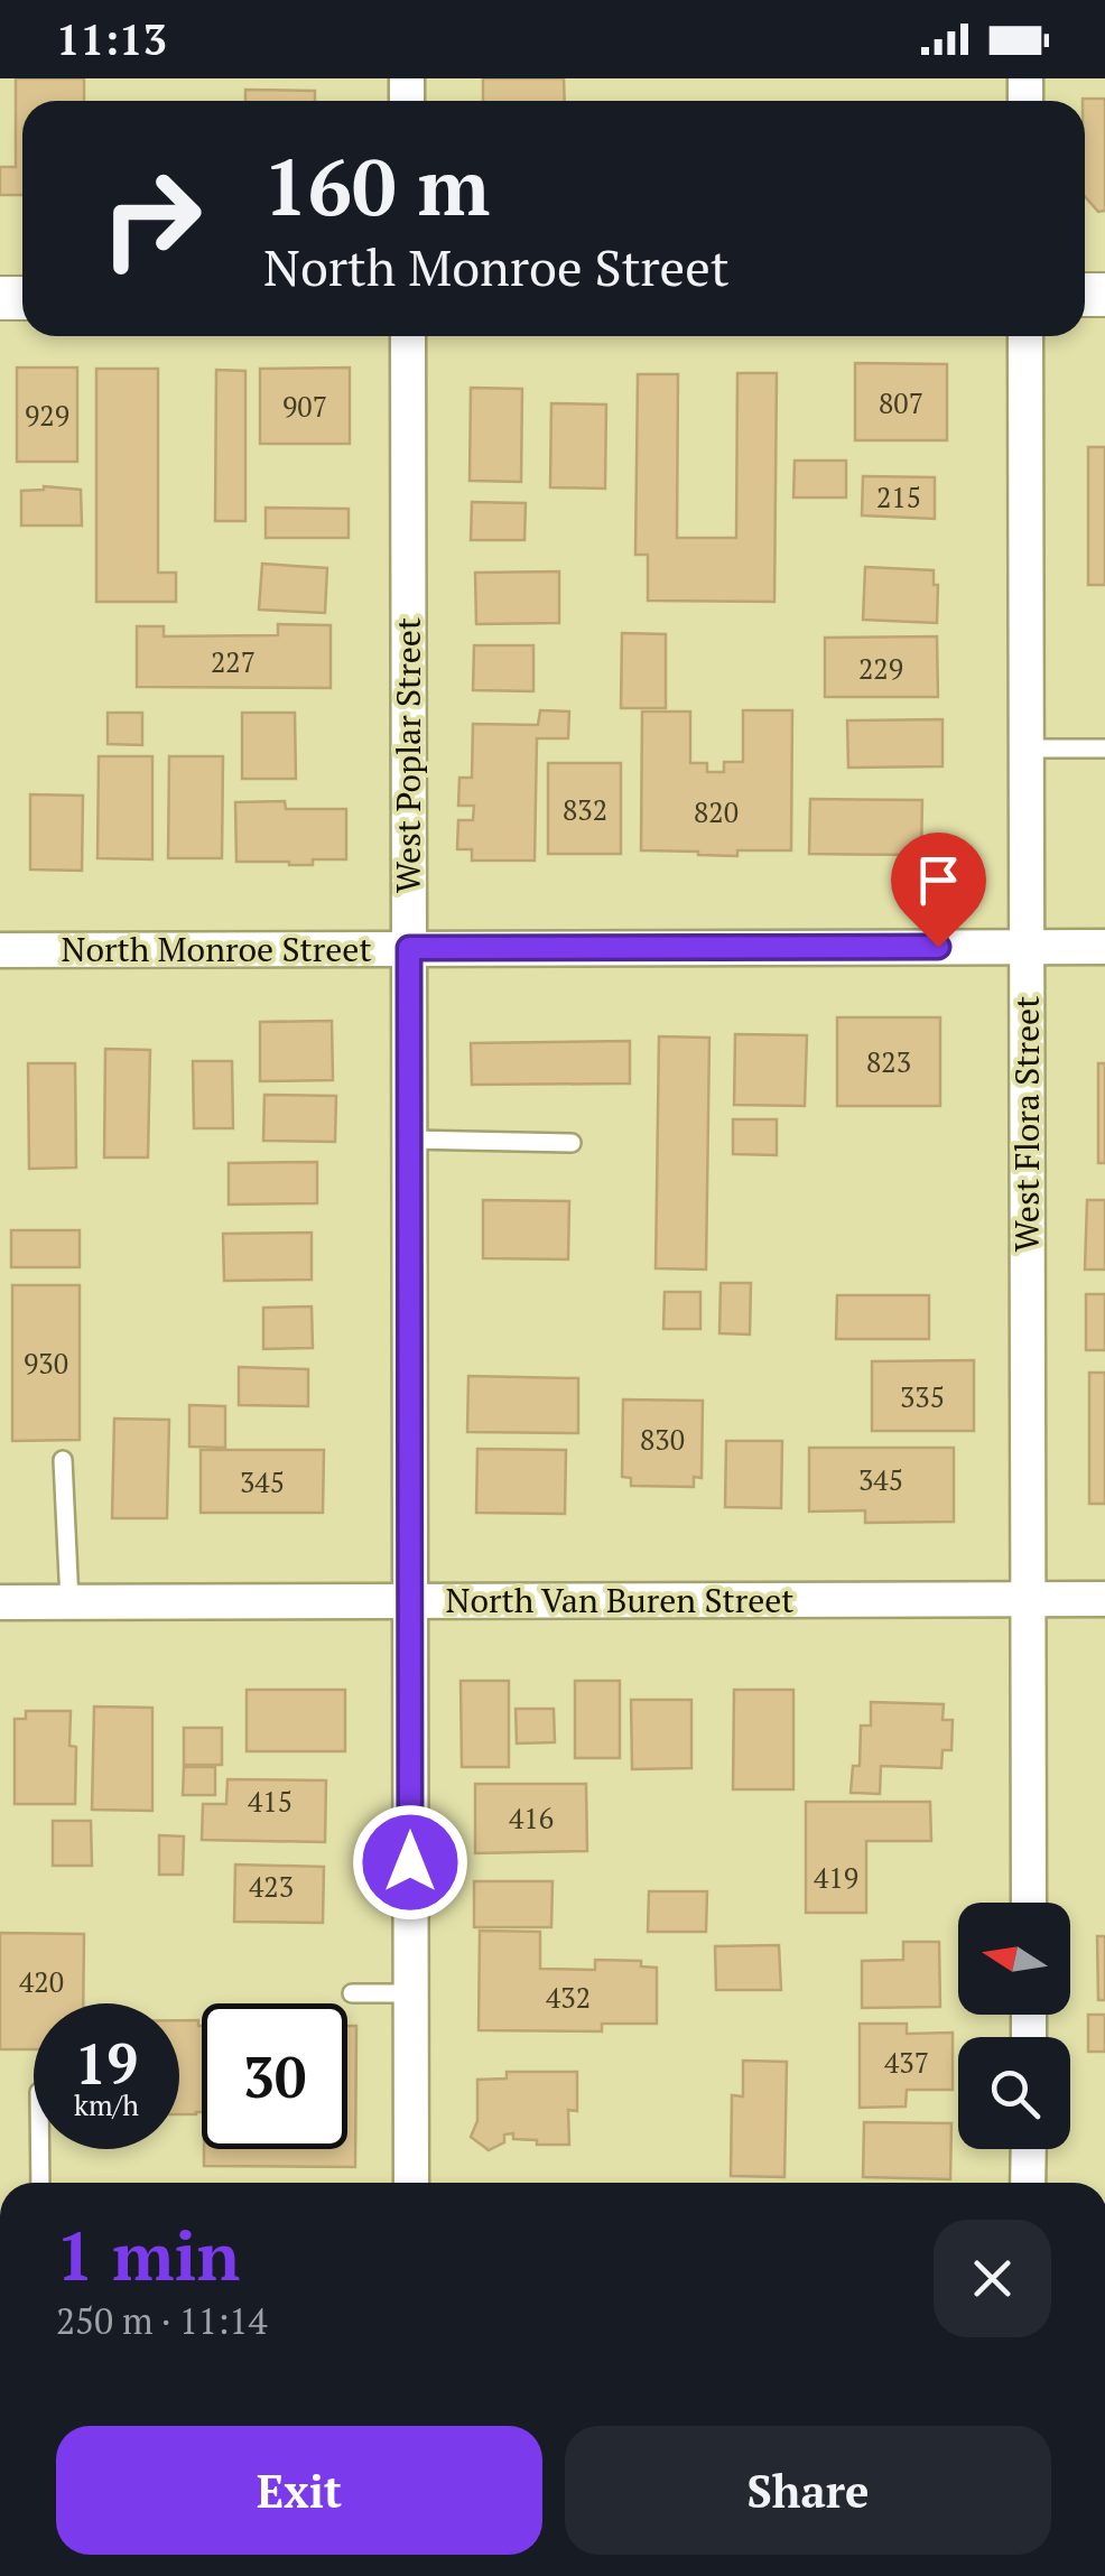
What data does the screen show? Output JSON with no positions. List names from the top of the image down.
{
  "streets": {
    "street": [
      "West Poplar Street",
      "North Monroe Street",
      "West Flora Street",
      "North Van Buren Street"
    ]
  },
  "crossings": [
    ["West Poplar Street", "North Monroe Street"],
    ["West Poplar Street", "North Van Buren Street"],
    ["North Monroe Street", "West Flora Street"],
    ["West Flora Street", "North Van Buren Street"]
  ],
  "house_numbers": [
    "807",
    "907",
    "929",
    "215",
    "227",
    "229",
    "832",
    "820",
    "823",
    "930",
    "335",
    "830",
    "345",
    "345",
    "415",
    "416",
    "419",
    "423",
    "420",
    "432",
    "437"
  ],
  "north": "left",
  "page": {
    "status": "11:13",
    "turn": ["160 m", "North Monroe Street"],
    "speed": "19 km/h",
    "limit": "30",
    "heading": ["1 min", "250 m · 11:14"],
    "buttons": ["Exit", "Share"]
  }
}
